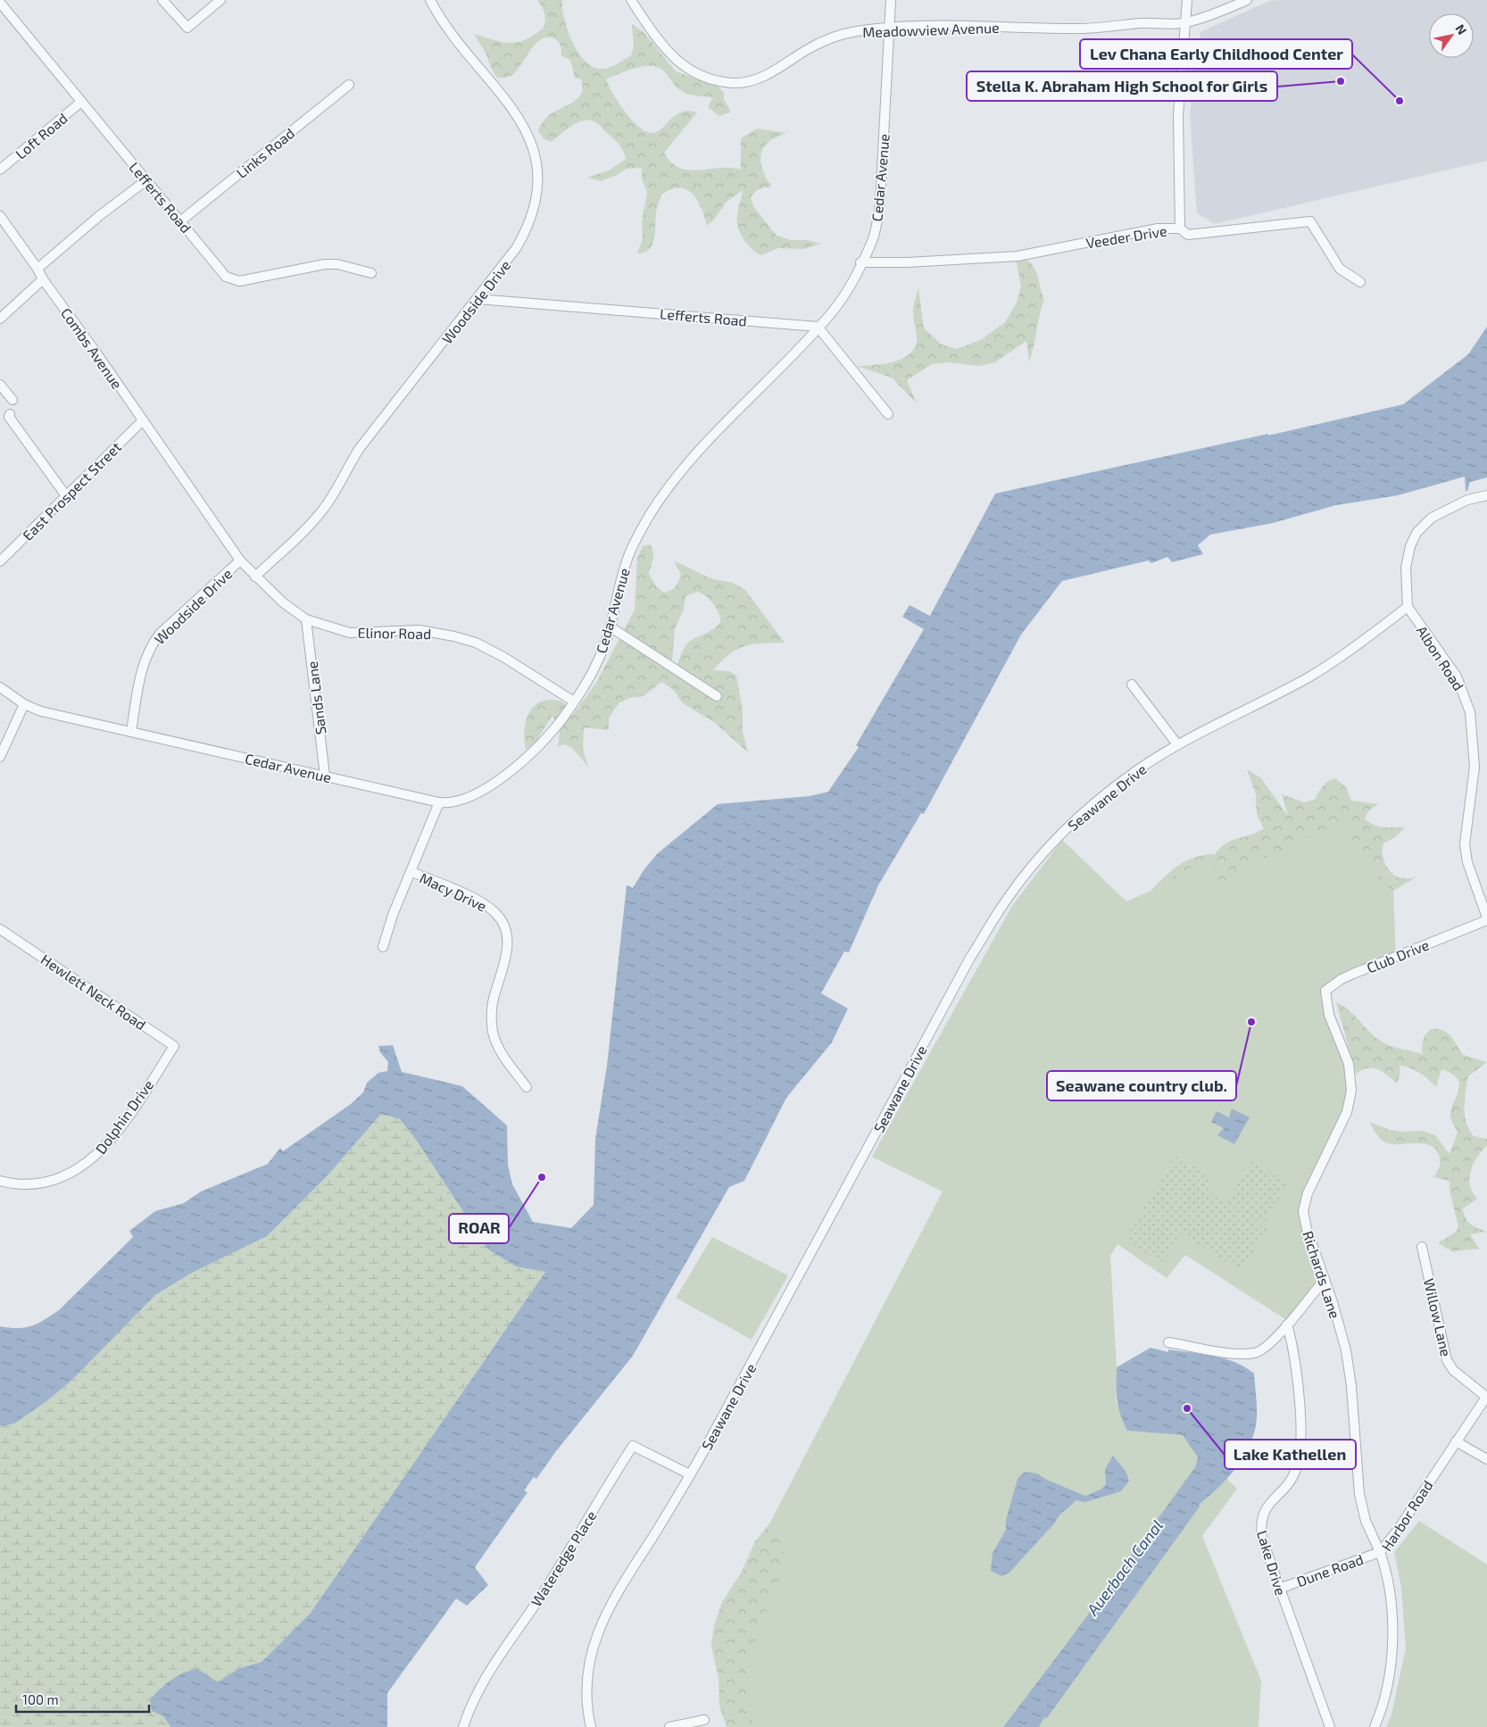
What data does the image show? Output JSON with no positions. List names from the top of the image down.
{
  "streets": {
    "street": [
      "Meadowview Avenue",
      "Loft Road",
      "Links Road",
      "Cedar Avenue",
      "Lefferts Road",
      "Veeder Drive",
      "Woodside Drive",
      "Combs Avenue",
      "East Prospect Street",
      "Elinor Road",
      "Albon Road",
      "Sands Lane",
      "Seawane Drive",
      "Macy Drive",
      "Club Drive",
      "Hewlett Neck Road",
      "Dolphin Drive",
      "Richards Lane",
      "Willow Lane",
      "Harbor Road",
      "Wateredge Place",
      "Lake Drive",
      "Dune Road"
    ]
  },
  "crossings": [
    ["Meadowview Avenue", "Cedar Avenue"],
    ["Loft Road", "Lefferts Road"],
    ["Links Road", "Lefferts Road"],
    ["Cedar Avenue", "Lefferts Road"],
    ["Cedar Avenue", "Veeder Drive"],
    ["Cedar Avenue", "Woodside Drive"],
    ["Cedar Avenue", "Elinor Road"],
    ["Cedar Avenue", "Sands Lane"],
    ["Cedar Avenue", "Macy Drive"],
    ["Lefferts Road", "Woodside Drive"],
    ["Woodside Drive", "Elinor Road"],
    ["Combs Avenue", "East Prospect Street"],
    ["Combs Avenue", "Elinor Road"],
    ["Elinor Road", "Sands Lane"],
    ["Albon Road", "Seawane Drive"],
    ["Albon Road", "Club Drive"],
    ["Seawane Drive", "Wateredge Place"],
    ["Club Drive", "Richards Lane"],
    ["Hewlett Neck Road", "Dolphin Drive"],
    ["Richards Lane", "Harbor Road"],
    ["Richards Lane", "Dune Road"],
    ["Willow Lane", "Harbor Road"],
    ["Harbor Road", "Dune Road"],
    ["Lake Drive", "Dune Road"]
  ],
  "water": ["Auerbach Canal"],
  "places": [
    "Stella K. Abraham High School for Girls",
    "Lev Chana Early Childhood Center",
    "Seawane country club.",
    "ROAR",
    "Lake Kathellen"
  ],
  "scale_bar": "100 m",
  "north": "top right"
}
